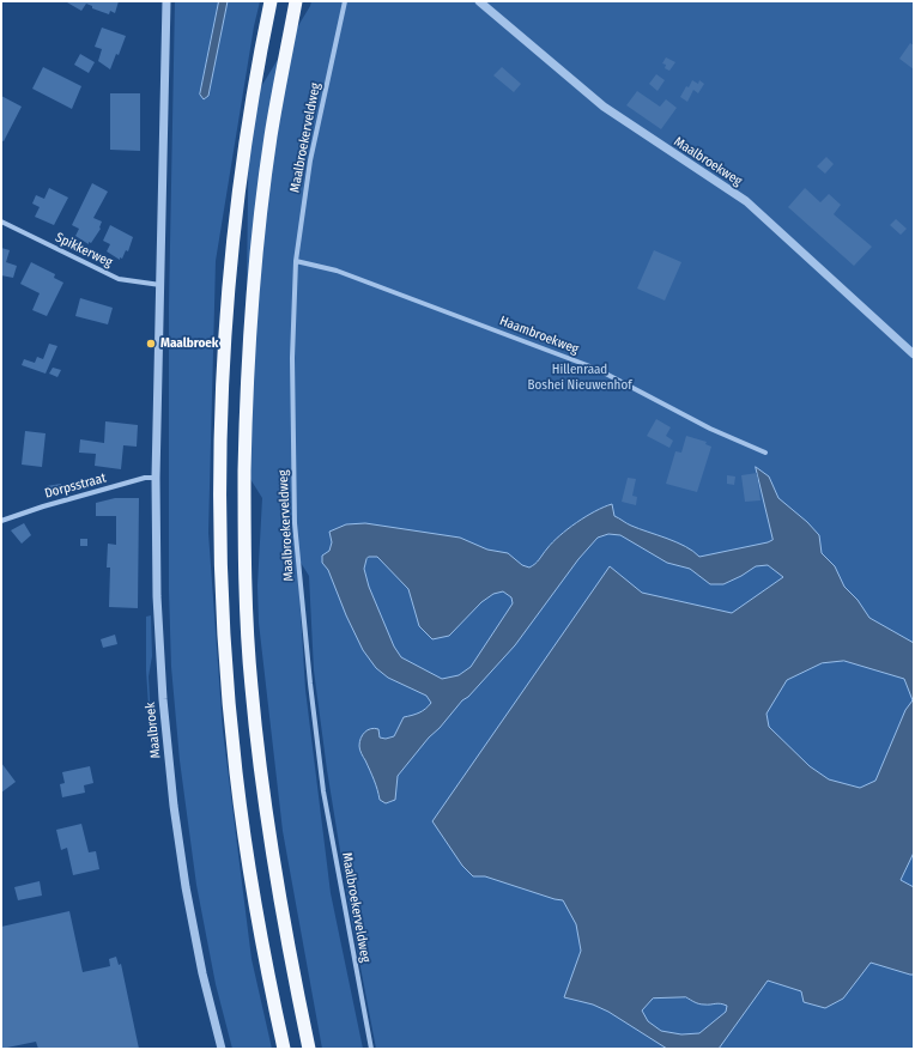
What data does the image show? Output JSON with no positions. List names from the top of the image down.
{
  "streets": {
    "street": [
      "Maalbroekerveldweg",
      "Maalbroekweg",
      "Spikkerweg",
      "Haambroekweg",
      "Dorpsstraat",
      "Maalbroek"
    ]
  },
  "crossings": [
    ["Maalbroekerveldweg", "Haambroekweg"],
    ["Spikkerweg", "Maalbroek"],
    ["Dorpsstraat", "Maalbroek"]
  ],
  "parks": ["Hillenraad Boshei Nieuwenhof"],
  "places": ["Maalbroek"]
}
